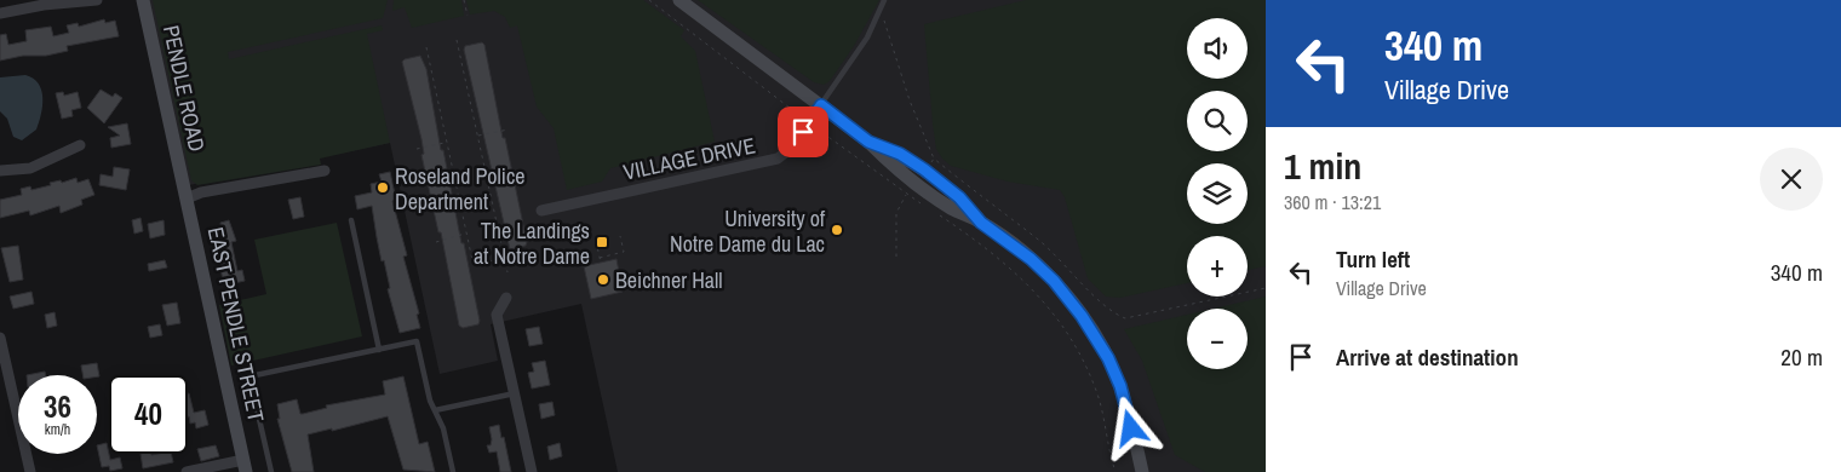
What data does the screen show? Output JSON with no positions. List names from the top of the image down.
{
  "streets": {
    "street": ["PENDLE ROAD", "VILLAGE DRIVE", "EAST PENDLE STREET"]
  },
  "crossings": [
    ["PENDLE ROAD", "EAST PENDLE STREET"]
  ],
  "places": {
    "other": ["Roseland Police Department", "University of Notre Dame du Lac", "Beichner Hall"],
    "transit": ["The Landings at Notre Dame"]
  },
  "page": {
    "turn": ["340 m", "Village Drive"],
    "map_buttons": ["+", "−"],
    "heading": ["1 min", "360 m · 13:21"],
    "list": [
      {
        "name": "Turn left",
        "note": "Village Drive",
        "value": "340 m"
      },
      {
        "name": "Arrive at destination",
        "value": "20 m"
      }
    ],
    "speed": "36 km/h",
    "limit": "40"
  }
}
